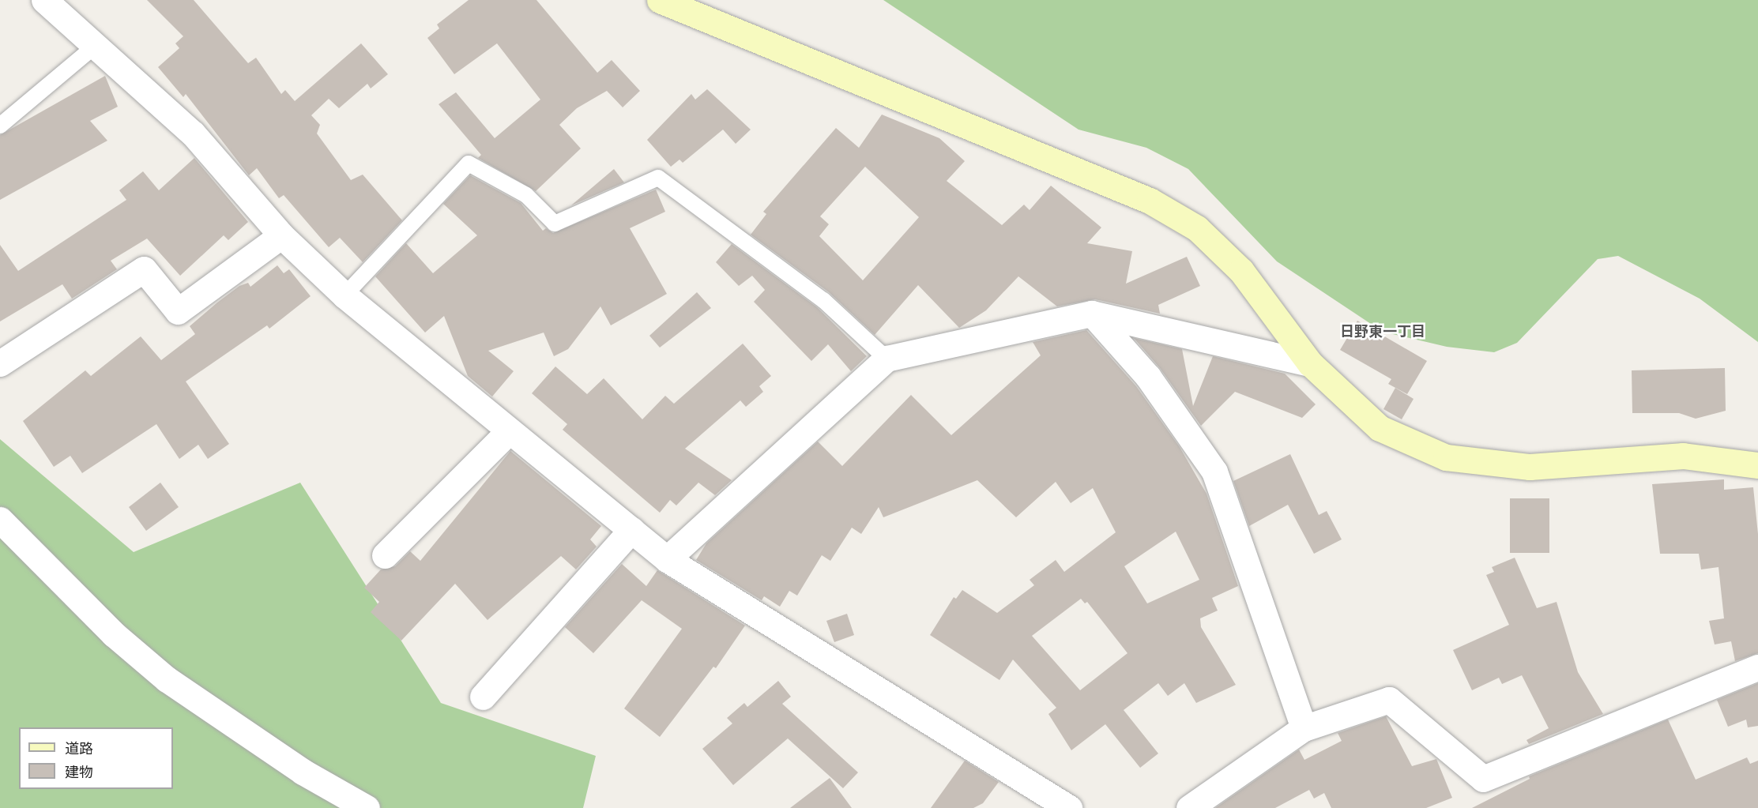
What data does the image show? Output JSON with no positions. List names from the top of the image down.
{
  "districts": ["日野東一丁目"],
  "legend": ["道路", "建物"]
}
